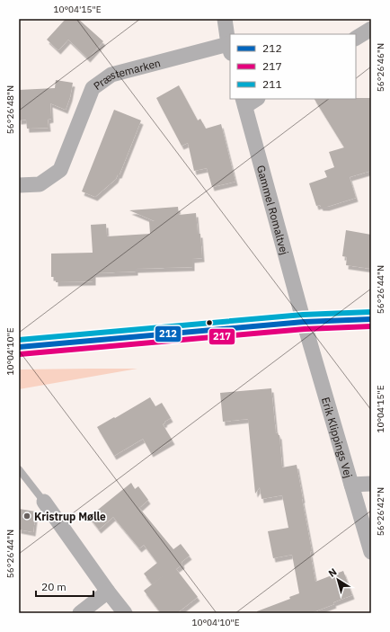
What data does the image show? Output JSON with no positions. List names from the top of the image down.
{
  "streets": {
    "street": ["Præstemarken", "Gammel Romaltvej", "Erik Klippings Vej"]
  },
  "crossings": [
    ["Gammel Romaltvej", "Erik Klippings Vej"]
  ],
  "places": ["Kristrup Mølle"],
  "lines": ["transit line 211", "transit line 212", "transit line 217"],
  "legend": ["212", "217", "211"],
  "scale_bar": "20 m",
  "north": "top left",
  "coordinates": [
    "10°04'15\"E",
    "56°26'46\"N",
    "56°26'48\"N",
    "56°26'44\"N",
    "10°04'10\"E",
    "56°26'42\"N"
  ]
}
